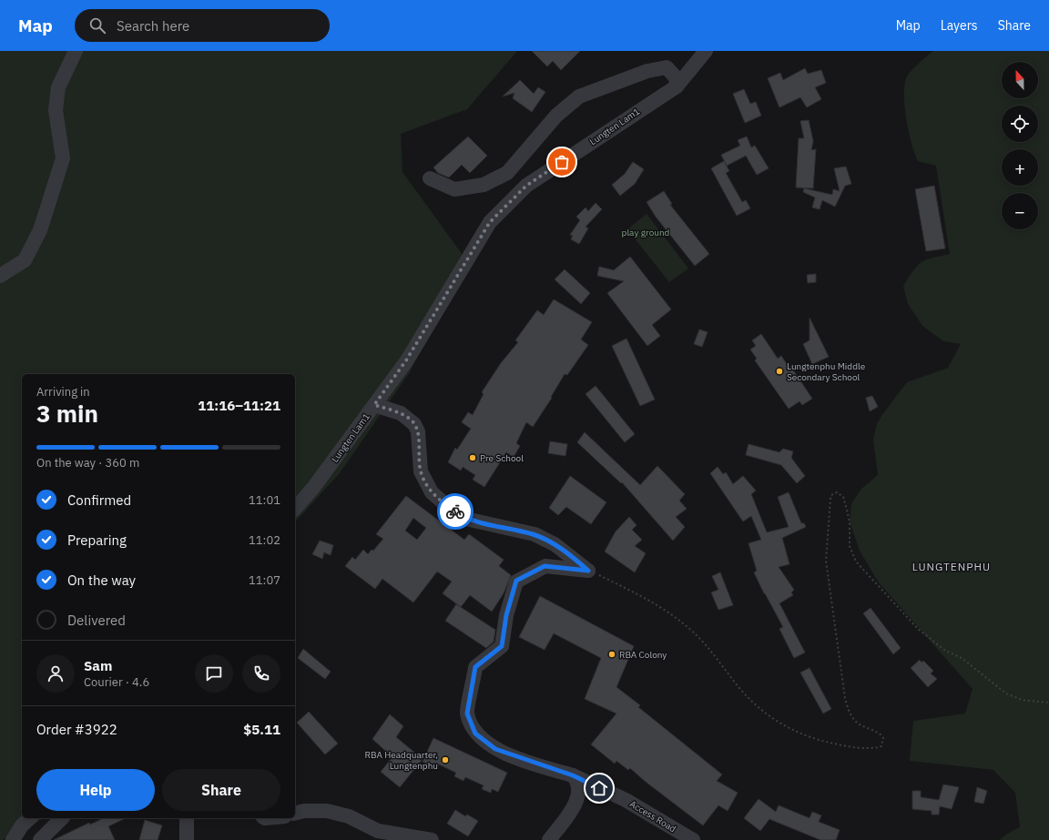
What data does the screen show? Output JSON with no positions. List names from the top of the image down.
{
  "streets": {
    "street": ["Lungten Lam1", "Access Road"]
  },
  "districts": ["LUNGTENPHU"],
  "parks": ["play ground"],
  "places": [
    "Lungtenphu Middle Secondary School",
    "Pre School",
    "RBA Colony",
    "RBA Headquarter, Lungtenphu"
  ],
  "north": "top",
  "page": {
    "header": "Map",
    "search": "Search here",
    "nav": ["Map", "Layers", "Share"],
    "map_buttons": ["+", "−"],
    "heading": ["3 min", "Arriving in", "11:16–11:21"],
    "panel": [
      "Sam",
      "Courier · 4.6",
      "Order #3922",
      "$5.11"
    ],
    "bar": "On the way · 360 m",
    "list": [
      ["Confirmed", "11:01"],
      ["Preparing", "11:02"],
      ["On the way", "11:07"],
      "Delivered"
    ],
    "buttons": ["Help", "Share"]
  }
}
